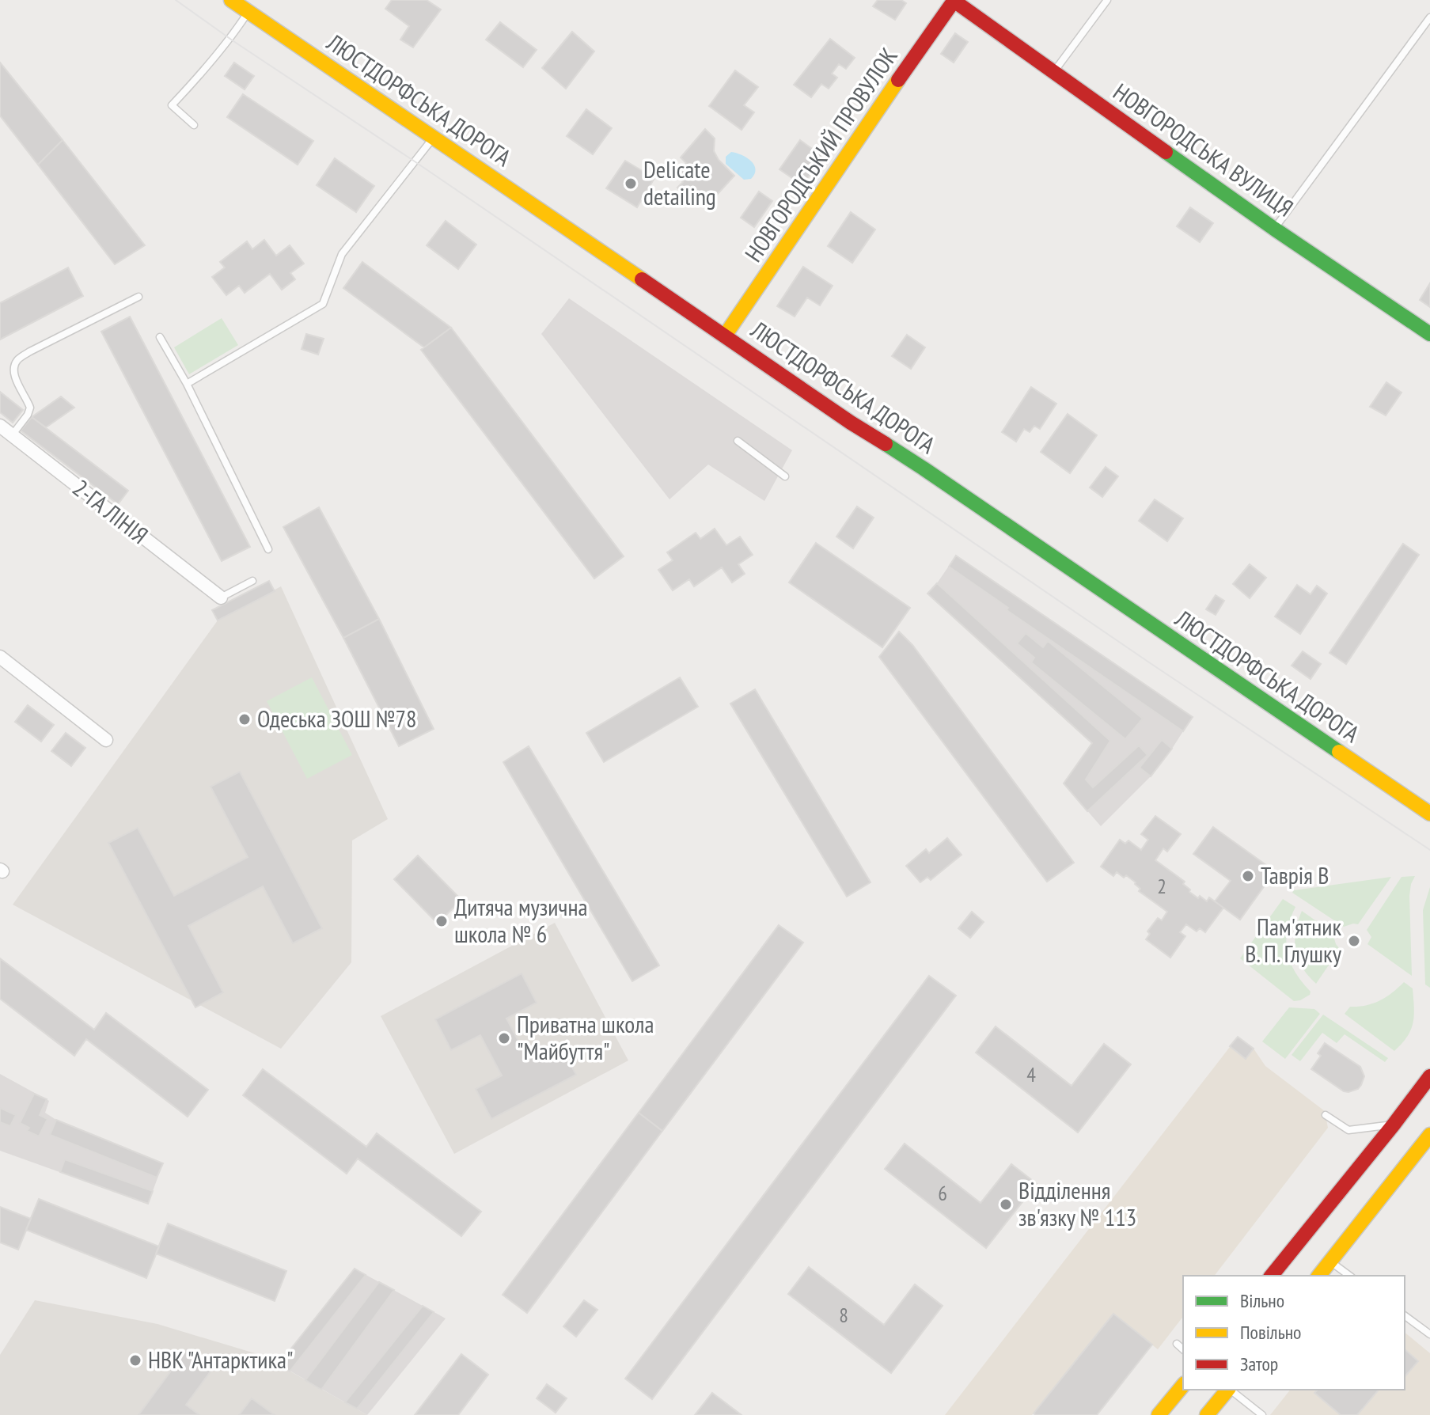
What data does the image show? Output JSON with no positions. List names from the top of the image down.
{
  "streets": {
    "main road": ["ЛЮСТДОРФСЬКА ДОРОГА", "НОВГОРОДСЬКА ВУЛИЦЯ", "НОВГОРОДСЬКИЙ ПРОВУЛОК"],
    "street": ["2-ГА ЛІНІЯ"]
  },
  "crossings": [
    ["ЛЮСТДОРФСЬКА ДОРОГА", "НОВГОРОДСЬКИЙ ПРОВУЛОК"],
    ["НОВГОРОДСЬКА ВУЛИЦЯ", "НОВГОРОДСЬКИЙ ПРОВУЛОК"]
  ],
  "places": [
    "Delicate detailing",
    "Одеська ЗОШ №78",
    "Таврія В",
    "Дитяча музична школа № 6",
    "Пам'ятник В. П. Глушку",
    "Приватна школа \"Майбуття\"",
    "Відділення зв'язку № 113",
    "НВК \"Антарктика\""
  ],
  "house_numbers": [
    "2",
    "4",
    "6",
    "8"
  ],
  "legend": ["Вільно", "Повільно", "Затор"]
}
